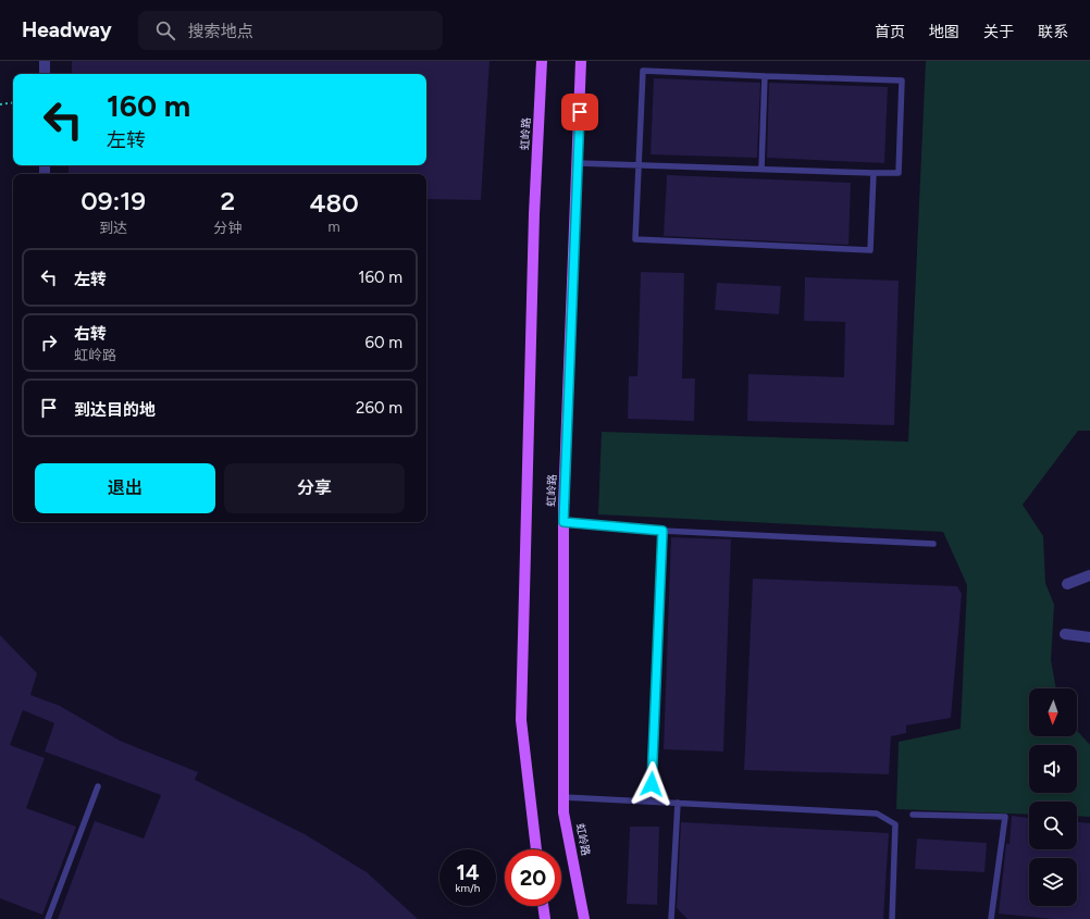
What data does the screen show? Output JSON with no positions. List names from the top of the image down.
{
  "streets": {
    "main road": ["虹岭路"]
  },
  "north": "bottom",
  "page": {
    "header": "Headway",
    "search": "搜索地点",
    "nav": [
      "首页",
      "地图",
      "关于",
      "联系"
    ],
    "turn": ["160 m", "左转"],
    "eta": [
      "09:19",
      "到达",
      "2",
      "分钟",
      "480",
      "m"
    ],
    "list": [
      {
        "name": "左转",
        "value": "160 m"
      },
      {
        "name": "右转",
        "note": "虹岭路",
        "value": "60 m"
      },
      {
        "name": "到达目的地",
        "value": "260 m"
      }
    ],
    "buttons": ["退出", "分享"],
    "speed": "14 km/h",
    "limit": "20"
  }
}
